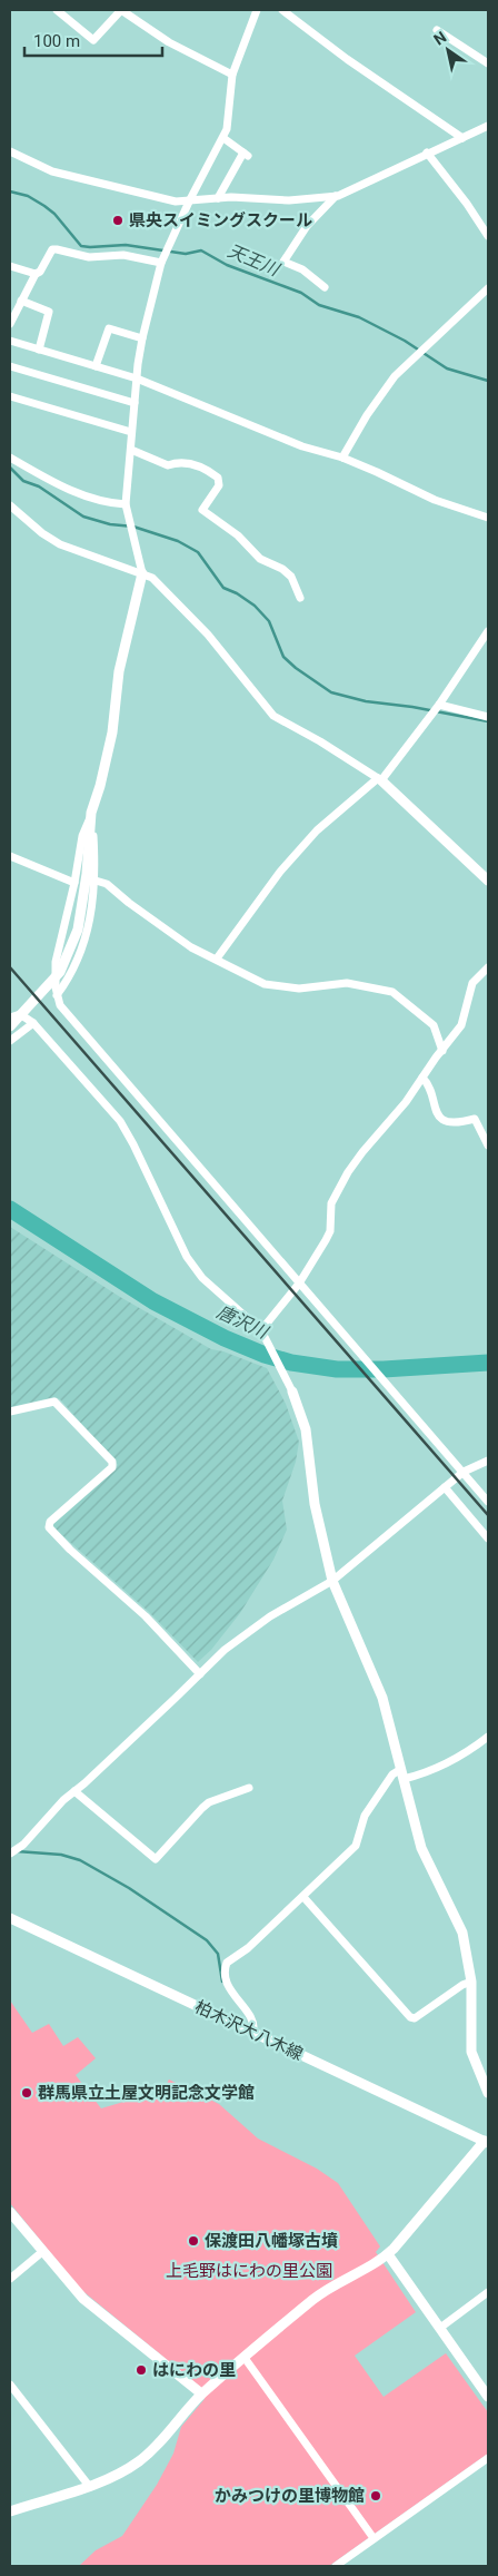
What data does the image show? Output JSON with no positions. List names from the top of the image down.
{
  "streets": {
    "street": ["柏木沢大八木線"]
  },
  "water": ["天王川", "唐沢川"],
  "parks": ["上毛野はにわの里公園"],
  "places": [
    "県央スイミングスクール",
    "群馬県立土屋文明記念文学館",
    "保渡田八幡塚古墳",
    "はにわの里",
    "かみつけの里博物館"
  ],
  "scale_bar": "100 m",
  "north": "top left"
}
